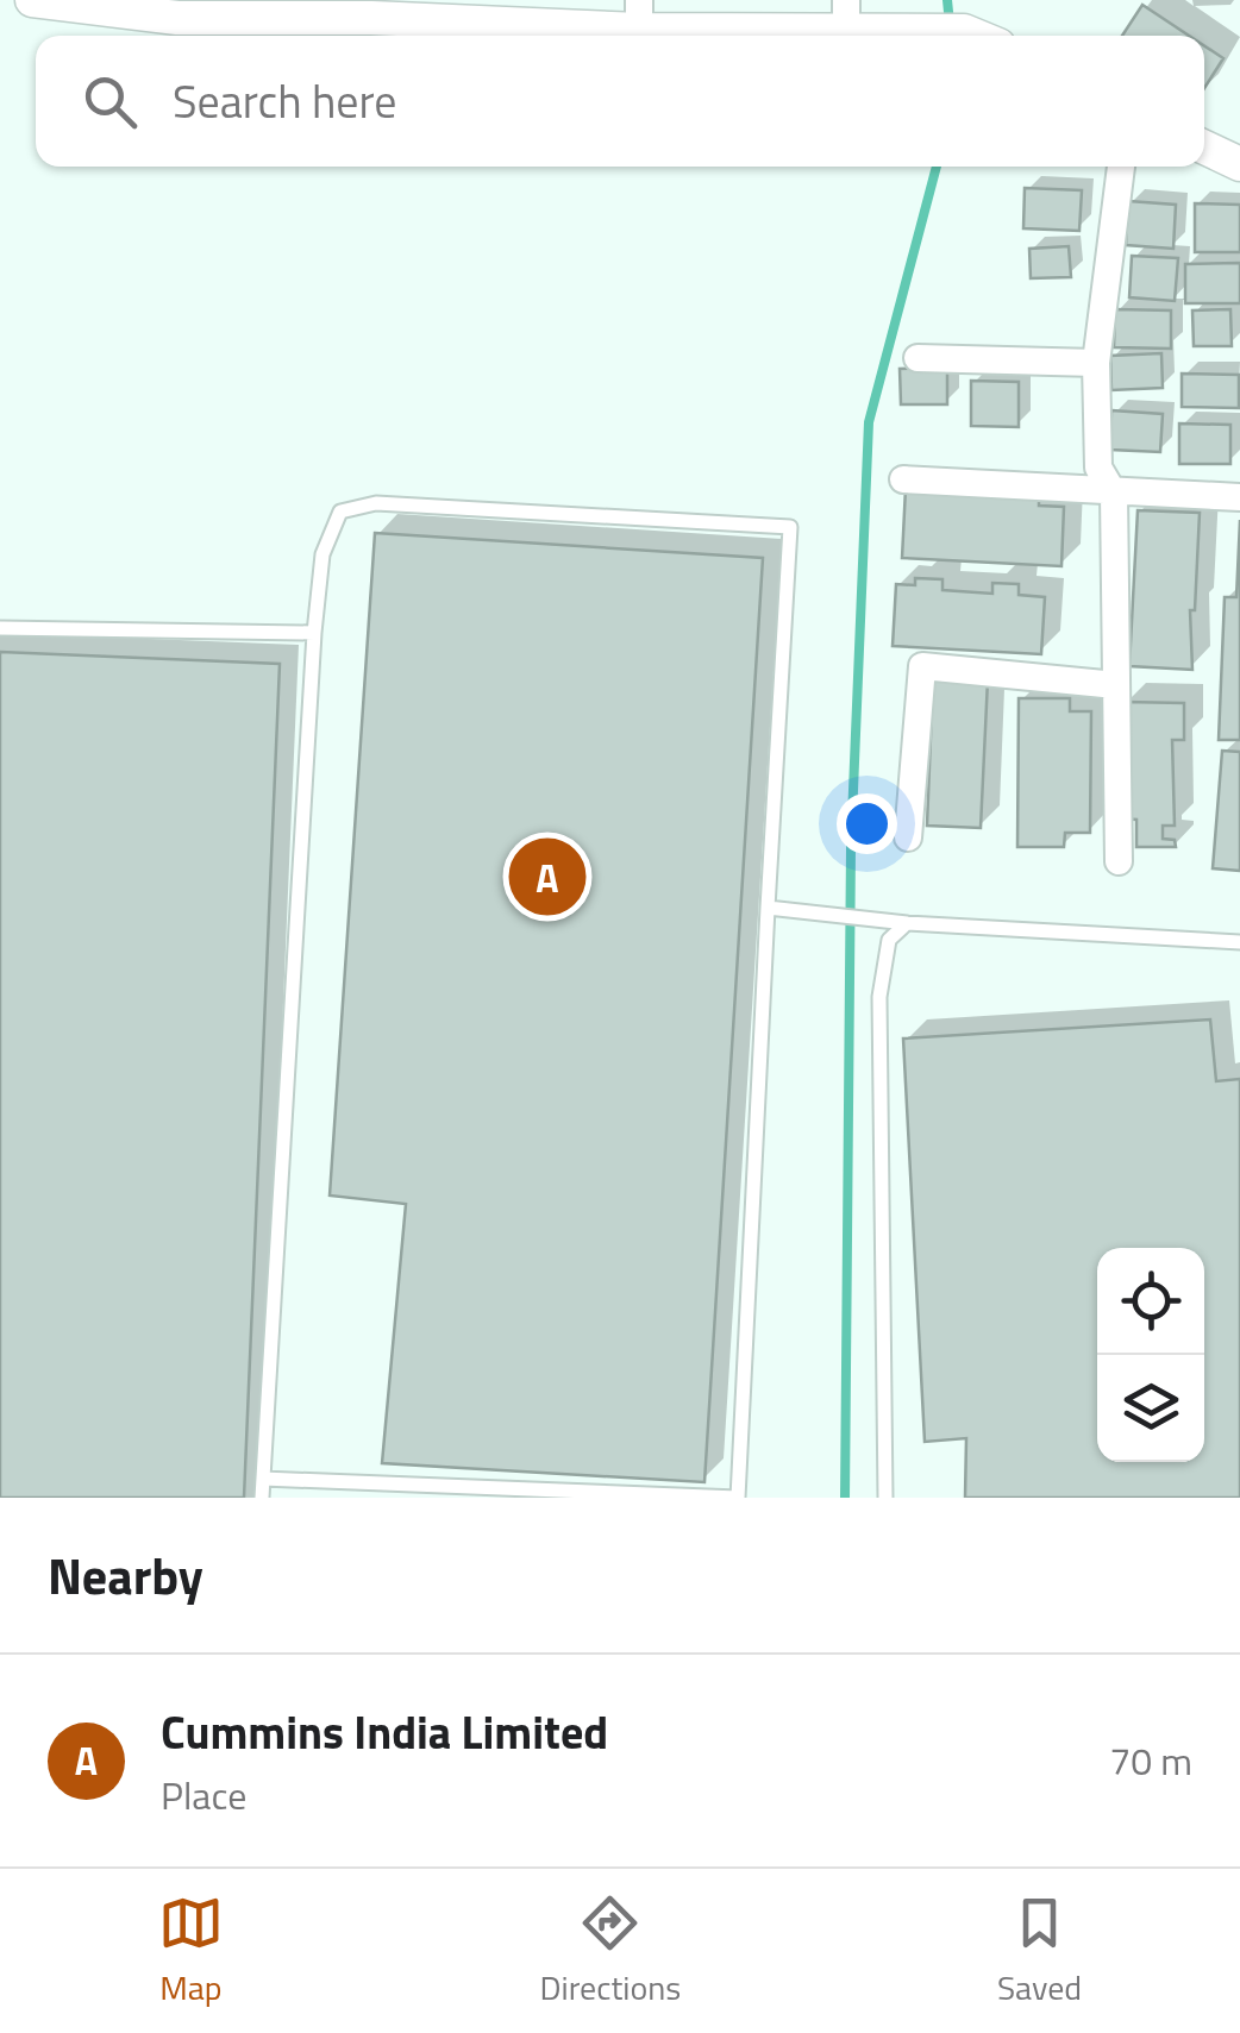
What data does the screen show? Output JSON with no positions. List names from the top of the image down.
{
  "page": {
    "search": "Search here",
    "pins": "A",
    "heading": "Nearby",
    "list": [
      {
        "mark": "A",
        "name": "Cummins India Limited",
        "note": "Place",
        "value": "70 m"
      }
    ],
    "nav": ["Map", "Directions", "Saved"]
  }
}
